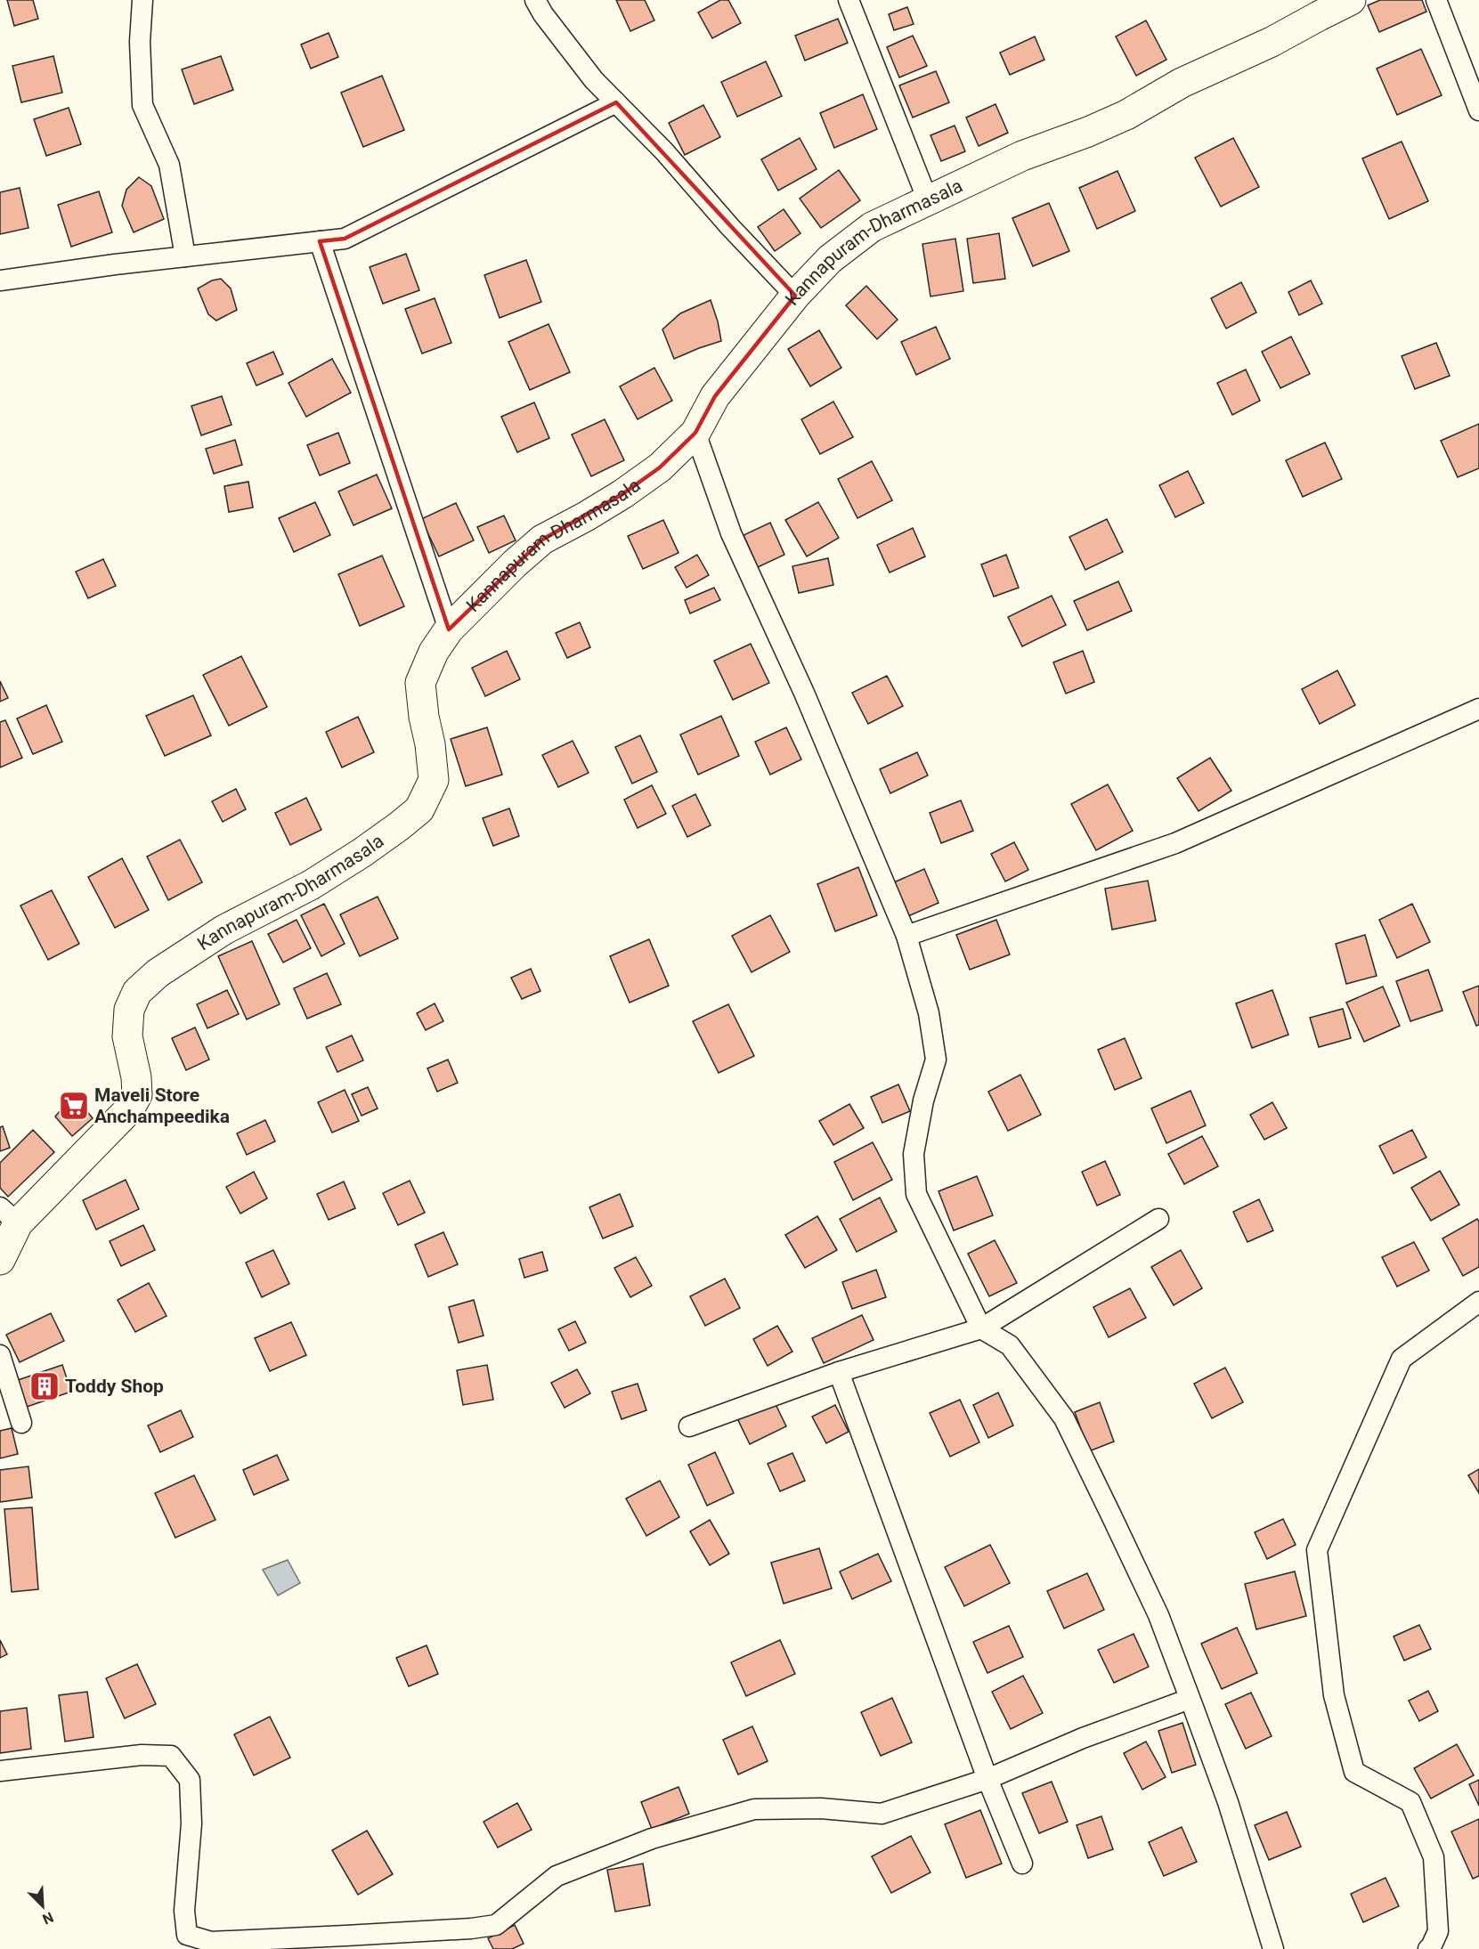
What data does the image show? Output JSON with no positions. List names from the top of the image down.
{
  "streets": {
    "main road": ["Kannapuram-Dharmasala"]
  },
  "places": {
    "supermarket": ["Maveli Store Anchampeedika"],
    "building": ["Toddy Shop"]
  },
  "north": "bottom right"
}
